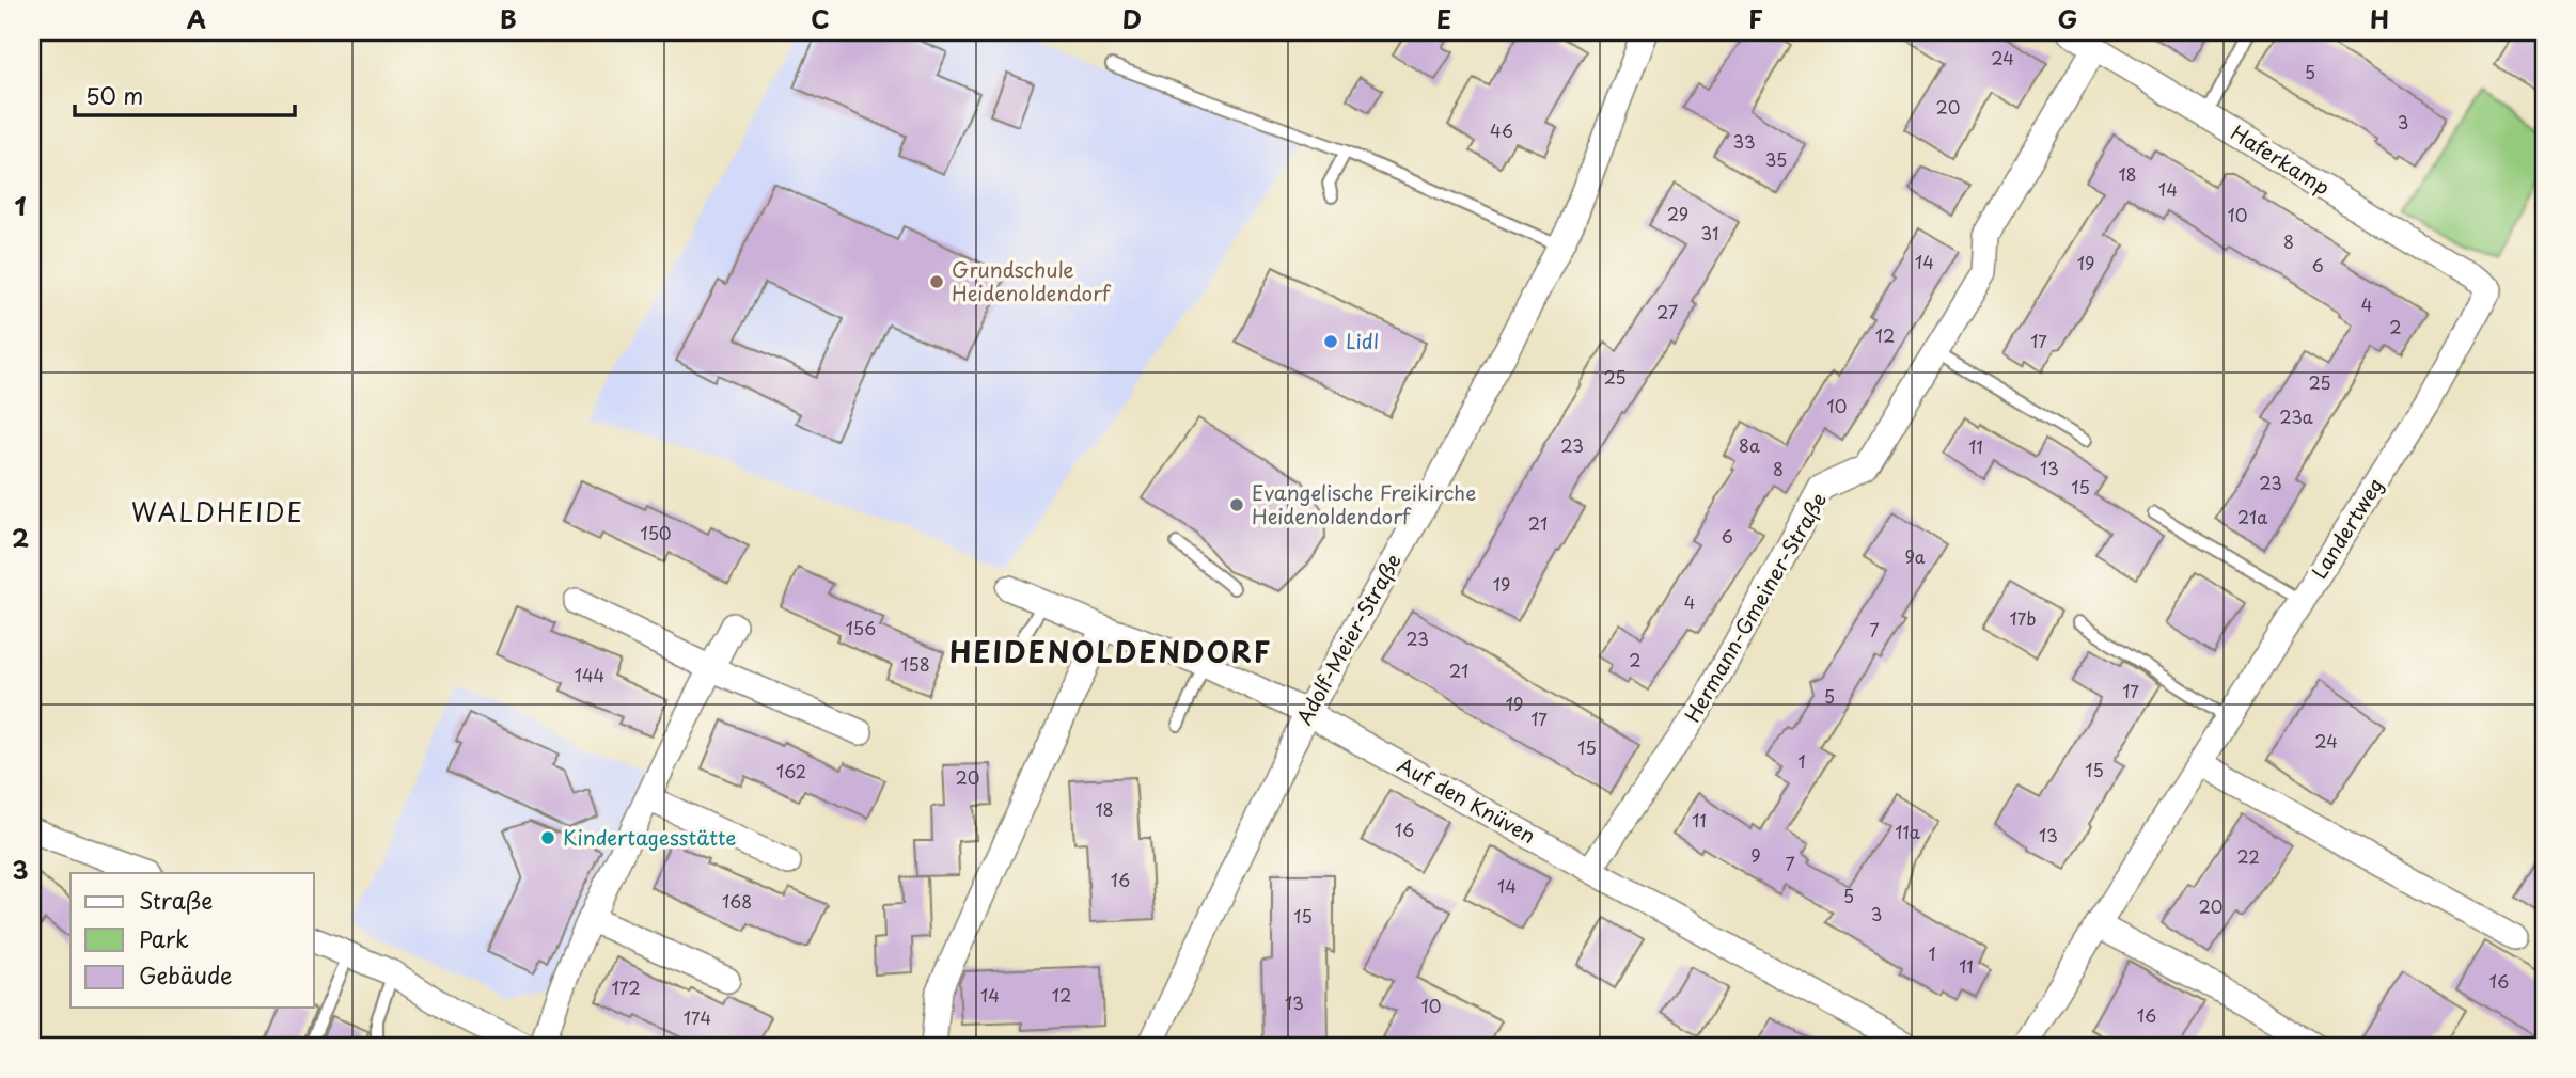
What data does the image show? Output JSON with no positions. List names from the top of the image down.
{
  "streets": {
    "street": [
      "Haferkamp",
      "Landertweg",
      "Hermann-Gmeiner-Straße",
      "Adolf-Meier-Straße",
      "Auf den Knüven"
    ]
  },
  "crossings": [
    ["Haferkamp", "Landertweg"],
    ["Haferkamp", "Hermann-Gmeiner-Straße"],
    ["Hermann-Gmeiner-Straße", "Auf den Knüven"],
    ["Adolf-Meier-Straße", "Auf den Knüven"]
  ],
  "districts": ["WALDHEIDE", "HEIDENOLDENDORF"],
  "places": [
    "Grundschule Heidenoldendorf",
    "Lidl",
    "Evangelische Freikirche Heidenoldendorf",
    "Kindertagesstätte"
  ],
  "house_numbers": [
    "24",
    "5",
    "20",
    "3",
    "46",
    "33",
    "35",
    "18",
    "14",
    "29",
    "10",
    "31",
    "8",
    "14",
    "19",
    "6",
    "4",
    "27",
    "2",
    "12",
    "17",
    "25",
    "25",
    "10",
    "23a",
    "23",
    "8a",
    "11",
    "13",
    "8",
    "23",
    "15",
    "21a",
    "21",
    "150",
    "6",
    "9a",
    "19",
    "4",
    "17b",
    "156",
    "7",
    "23",
    "2",
    "158",
    "21",
    "144",
    "17",
    "5",
    "19",
    "17",
    "24",
    "15",
    "1",
    "15",
    "162",
    "20",
    "18",
    "11",
    "16",
    "11a",
    "13",
    "9",
    "22",
    "7",
    "16",
    "14",
    "5",
    "168",
    "20",
    "3",
    "15",
    "1",
    "11",
    "16",
    "172",
    "14",
    "12",
    "13",
    "10",
    "16",
    "174"
  ],
  "legend": ["Straße", "Park", "Gebäude"],
  "scale_bar": "50 m",
  "grid": {
    "columns": [
      "A",
      "B",
      "C",
      "D",
      "E",
      "F",
      "G",
      "H"
    ],
    "rows": ["1", "2", "3"]
  }
}
